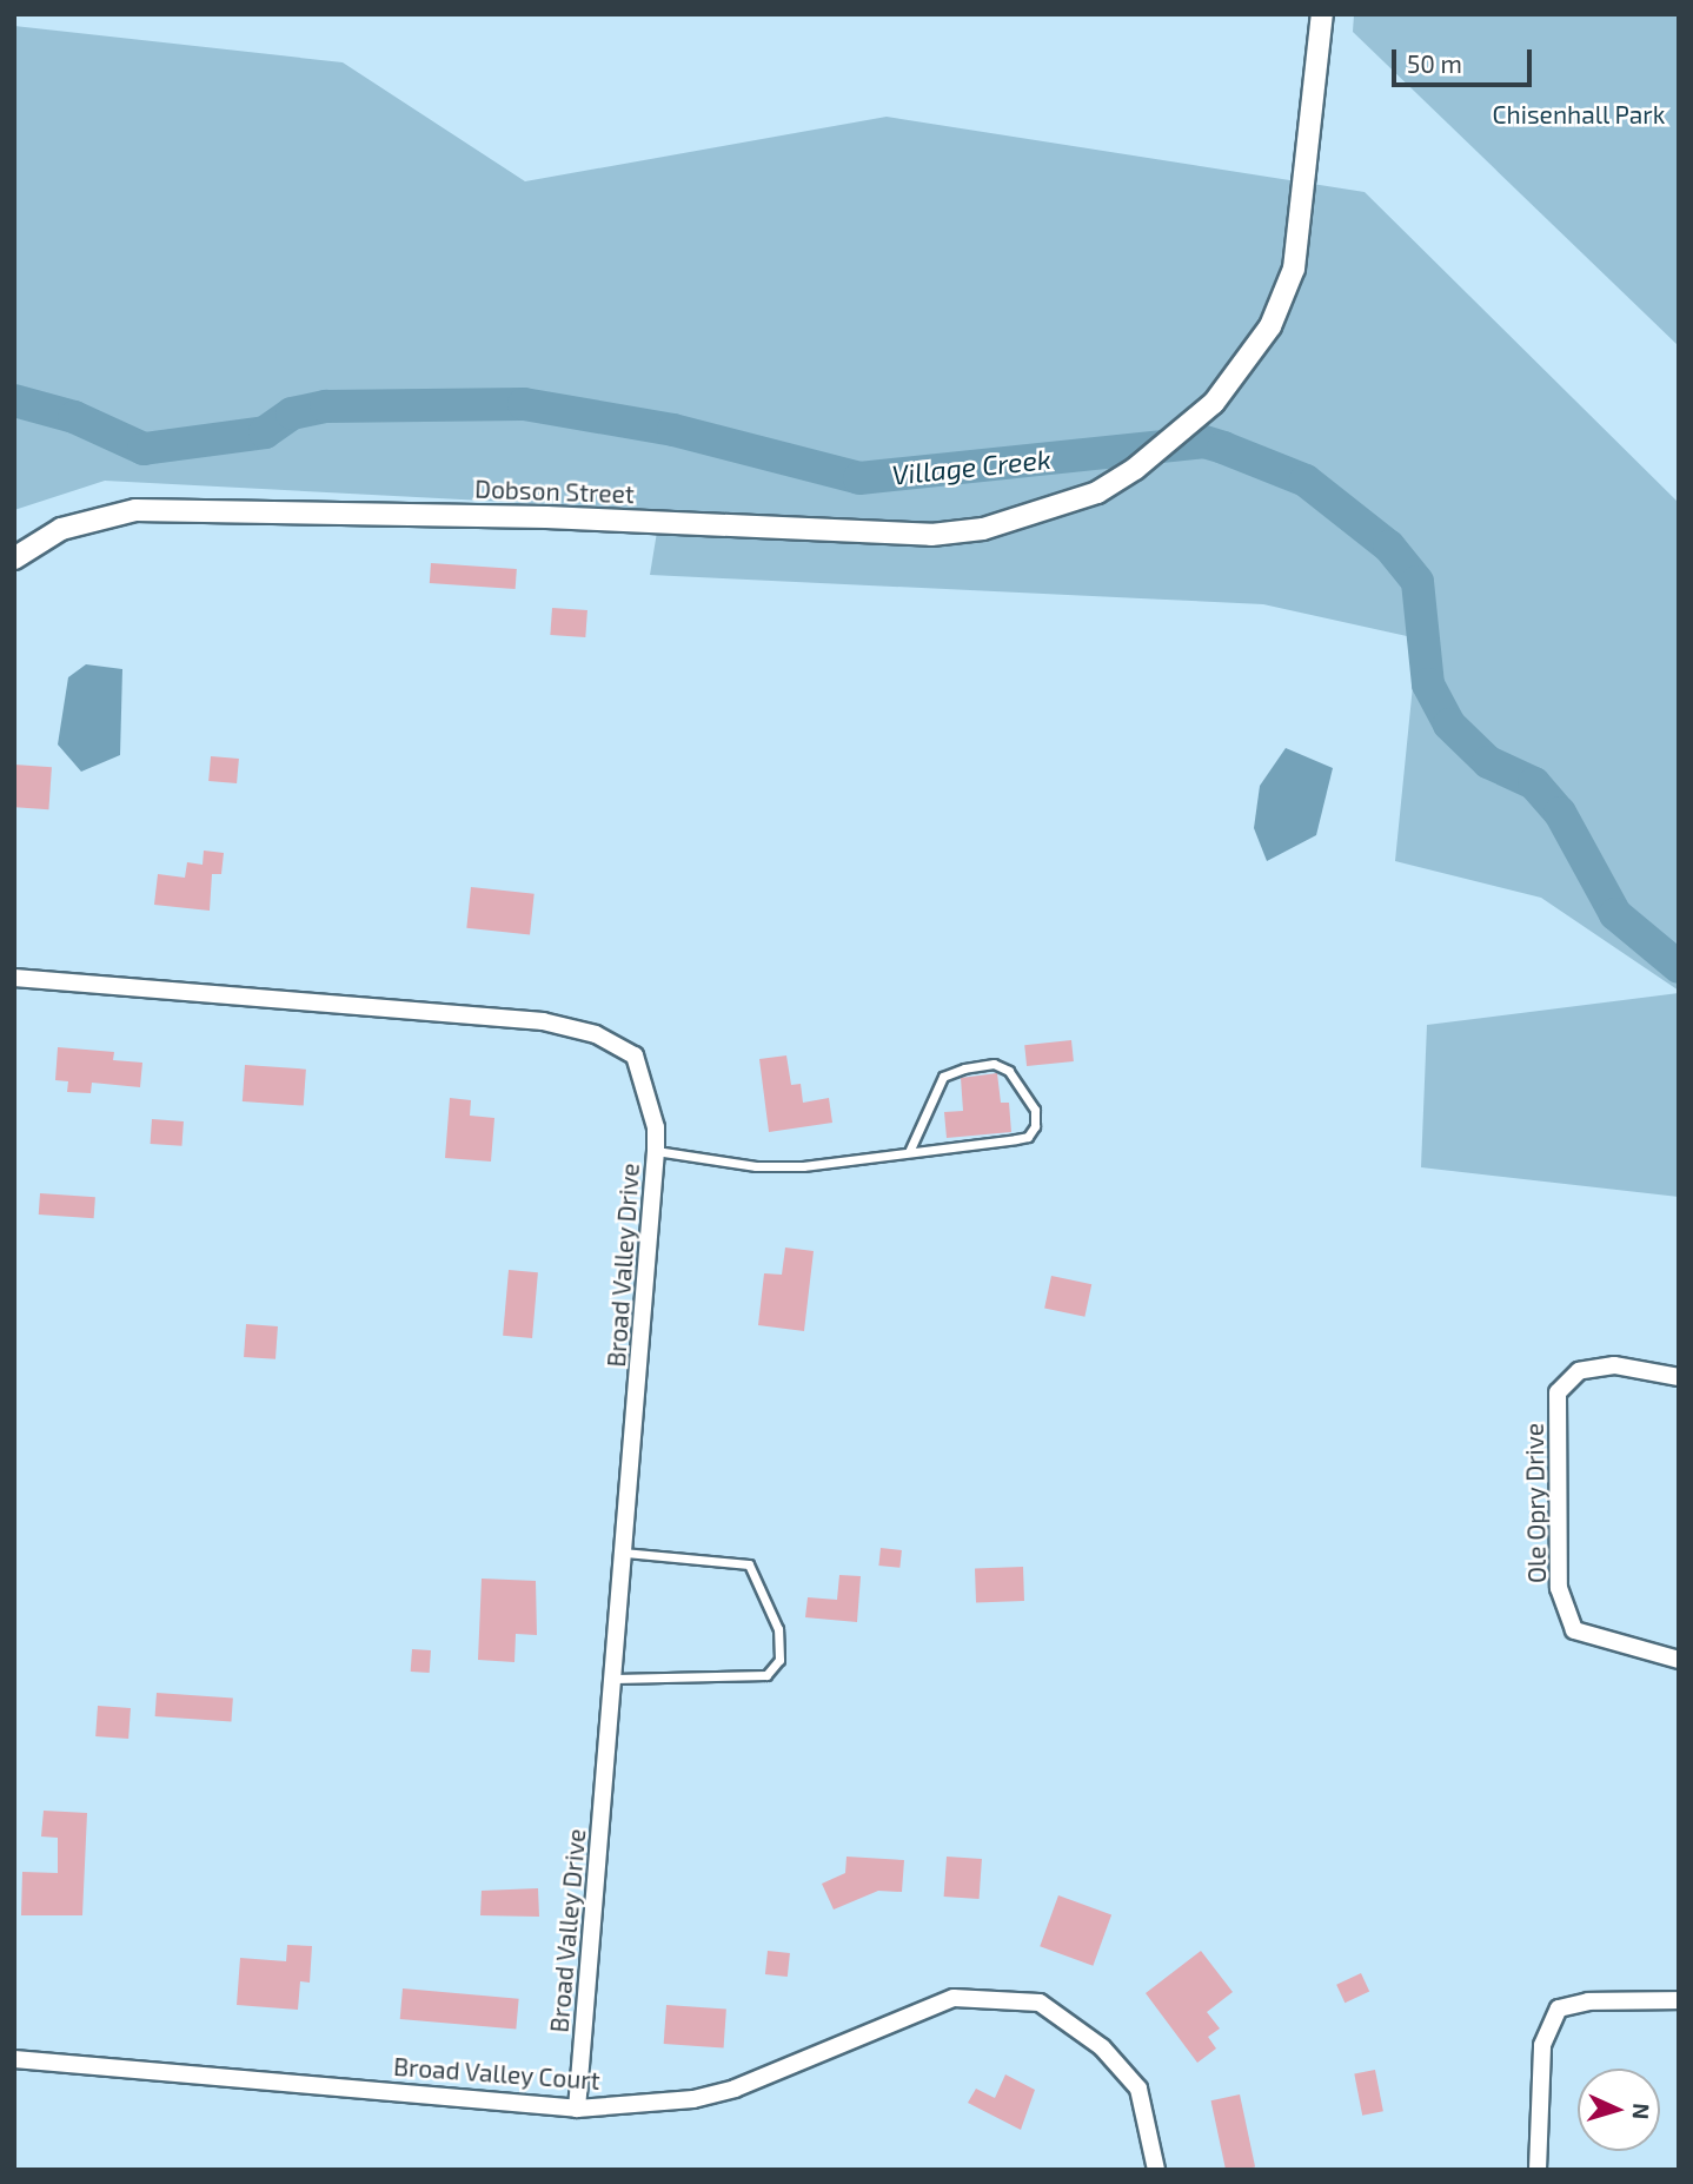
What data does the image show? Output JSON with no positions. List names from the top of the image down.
{
  "streets": {
    "street": [
      "Dobson Street",
      "Broad Valley Drive",
      "Ole Opry Drive",
      "Broad Valley Court"
    ]
  },
  "crossings": [
    ["Broad Valley Drive", "Broad Valley Court"]
  ],
  "water": ["Village Creek"],
  "parks": ["Chisenhall Park"],
  "scale_bar": "50 m",
  "north": "right"
}
